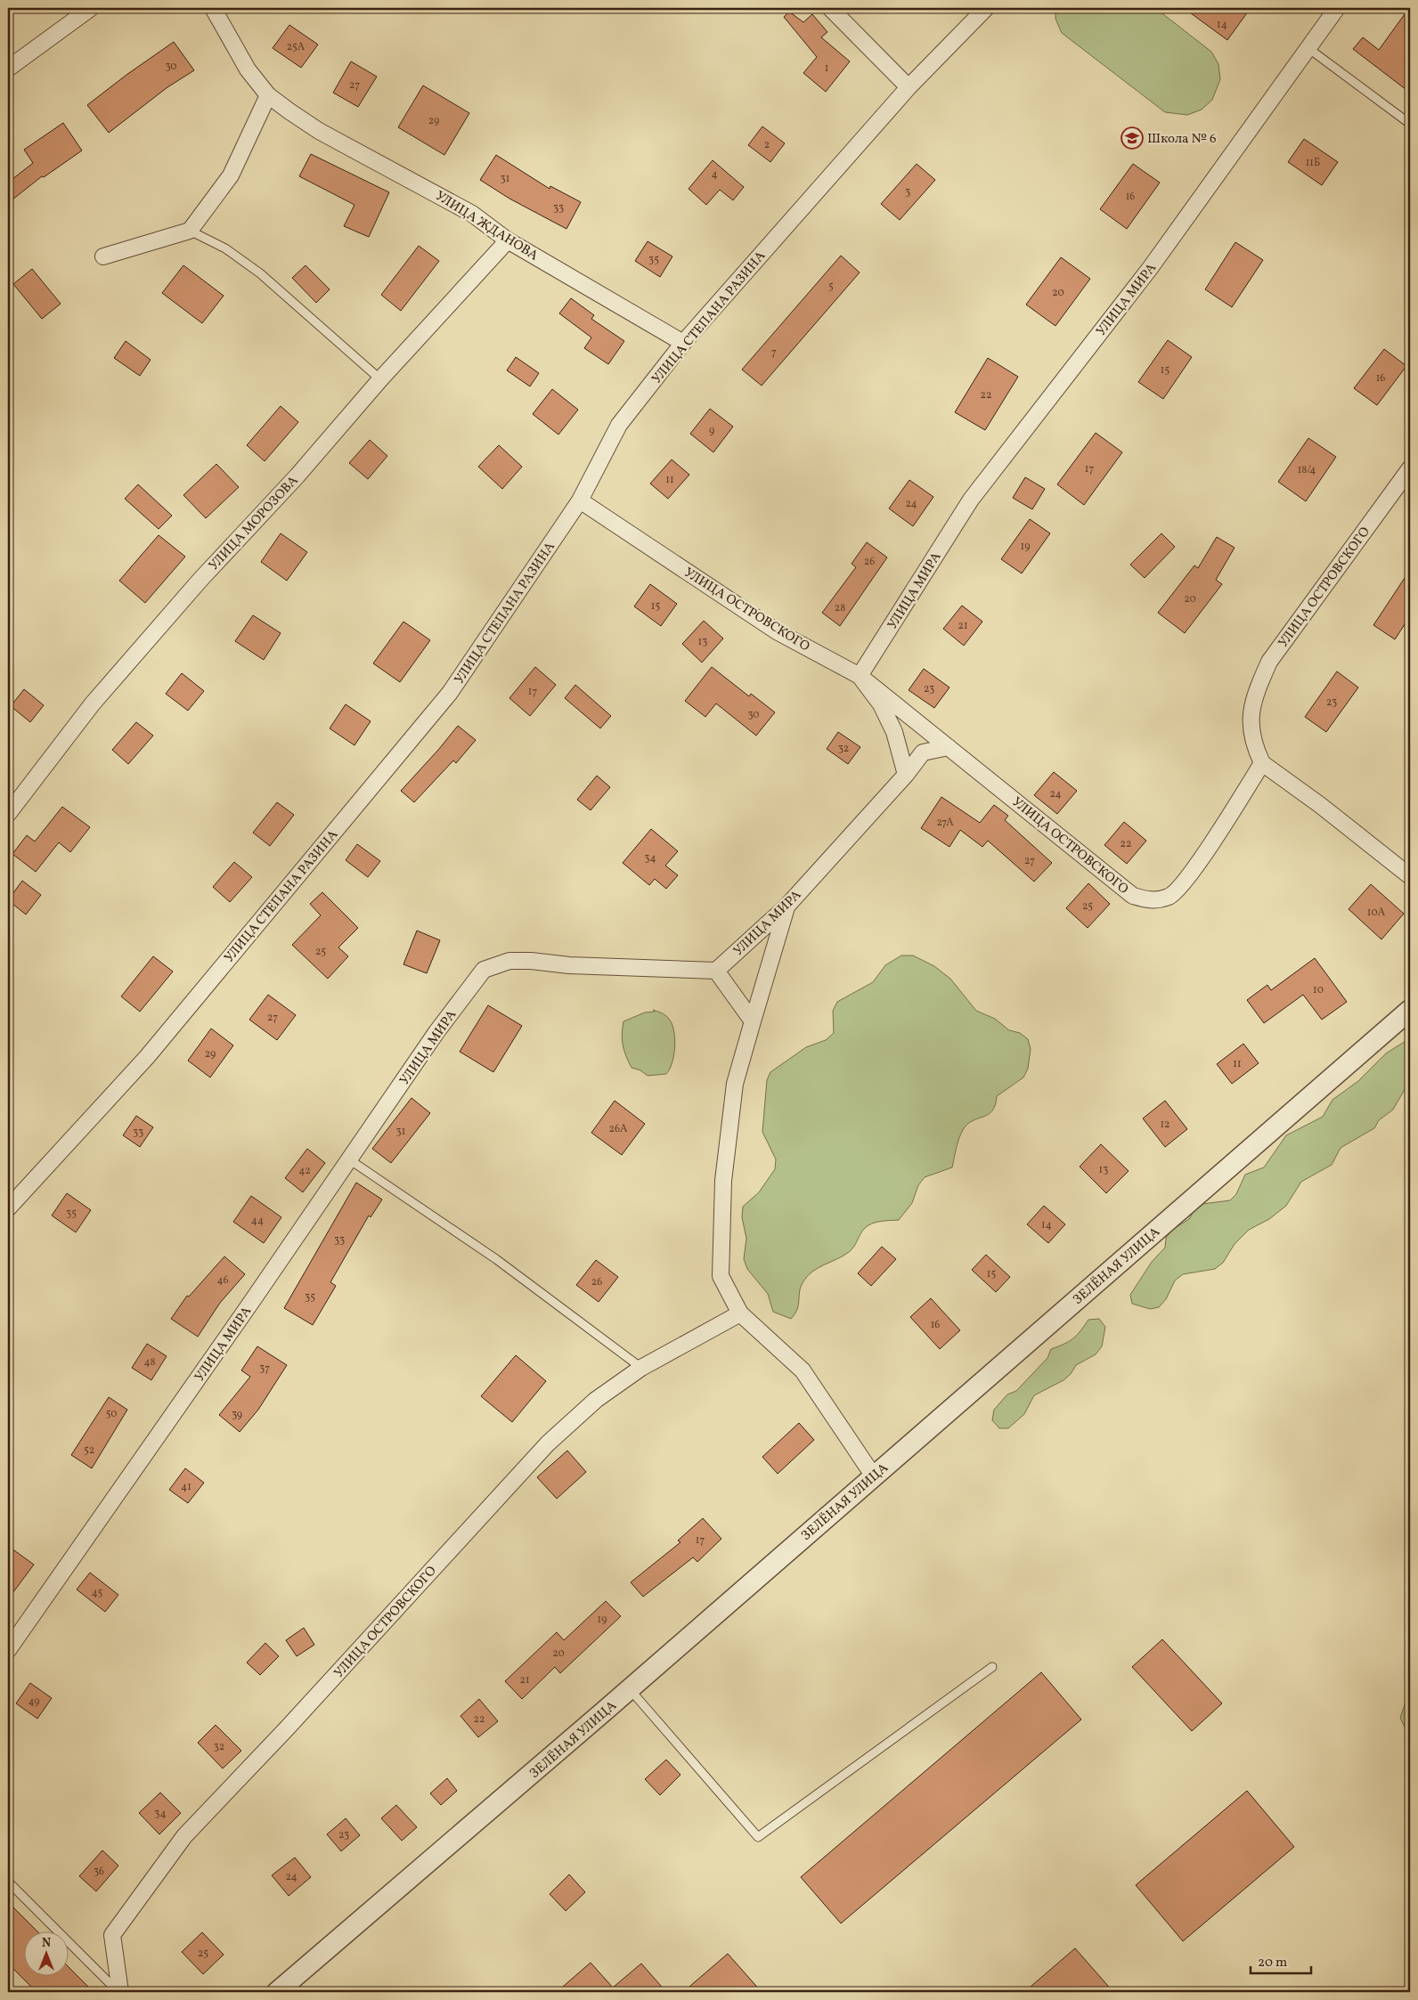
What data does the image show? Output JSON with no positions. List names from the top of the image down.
{
  "streets": {
    "street": [
      "УЛИЦА ЖДАНОВА",
      "УЛИЦА МИРА",
      "УЛИЦА СТЕПАНА РАЗИНА",
      "УЛИЦА МОРОЗОВА",
      "УЛИЦА ОСТРОВСКОГО",
      "ЗЕЛЁНАЯ УЛИЦА"
    ]
  },
  "crossings": [
    ["УЛИЦА ЖДАНОВА", "УЛИЦА СТЕПАНА РАЗИНА"],
    ["УЛИЦА ЖДАНОВА", "УЛИЦА МОРОЗОВА"],
    ["УЛИЦА МИРА", "УЛИЦА ОСТРОВСКОГО"],
    ["УЛИЦА СТЕПАНА РАЗИНА", "УЛИЦА ОСТРОВСКОГО"]
  ],
  "places": {
    "school or university": ["Школа № 6"]
  },
  "house_numbers": [
    "14",
    "25А",
    "30",
    "1",
    "27",
    "29",
    "2",
    "11Б",
    "4",
    "31",
    "3",
    "16",
    "33",
    "35",
    "5",
    "20",
    "7",
    "15",
    "16",
    "22",
    "9",
    "17",
    "18/4",
    "11",
    "24",
    "19",
    "26",
    "20",
    "15",
    "28",
    "21",
    "13",
    "23",
    "17",
    "23",
    "30",
    "32",
    "24",
    "27А",
    "22",
    "34",
    "27",
    "25",
    "10А",
    "25",
    "10",
    "27",
    "29",
    "11",
    "12",
    "26А",
    "31",
    "33",
    "13",
    "42",
    "35",
    "44",
    "14",
    "33",
    "15",
    "46",
    "26",
    "35",
    "16",
    "48",
    "37",
    "50",
    "39",
    "52",
    "41",
    "17",
    "45",
    "19",
    "20",
    "21",
    "49",
    "22",
    "32",
    "34",
    "23",
    "36",
    "24",
    "25"
  ],
  "scale_bar": "20 m",
  "north": "top"
}
